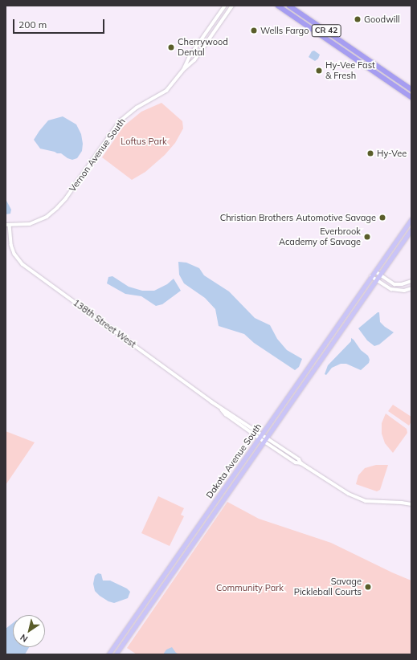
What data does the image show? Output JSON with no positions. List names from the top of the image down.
{
  "streets": {
    "highway": ["CR 42"],
    "main road": ["Dakota Avenue South"],
    "street": ["Vernon Avenue South", "138th Street West"]
  },
  "crossings": [
    ["Vernon Avenue South", "138th Street West"]
  ],
  "parks": ["Loftus Park", "Community Park"],
  "places": [
    "Goodwill",
    "Wells Fargo",
    "Cherrywood Dental",
    "Hy-Vee Fast & Fresh",
    "Hy-Vee",
    "Christian Brothers Automotive Savage",
    "Everbrook Academy of Savage",
    "Savage Pickleball Courts"
  ],
  "scale_bar": "200 m",
  "north": "bottom left"
}
